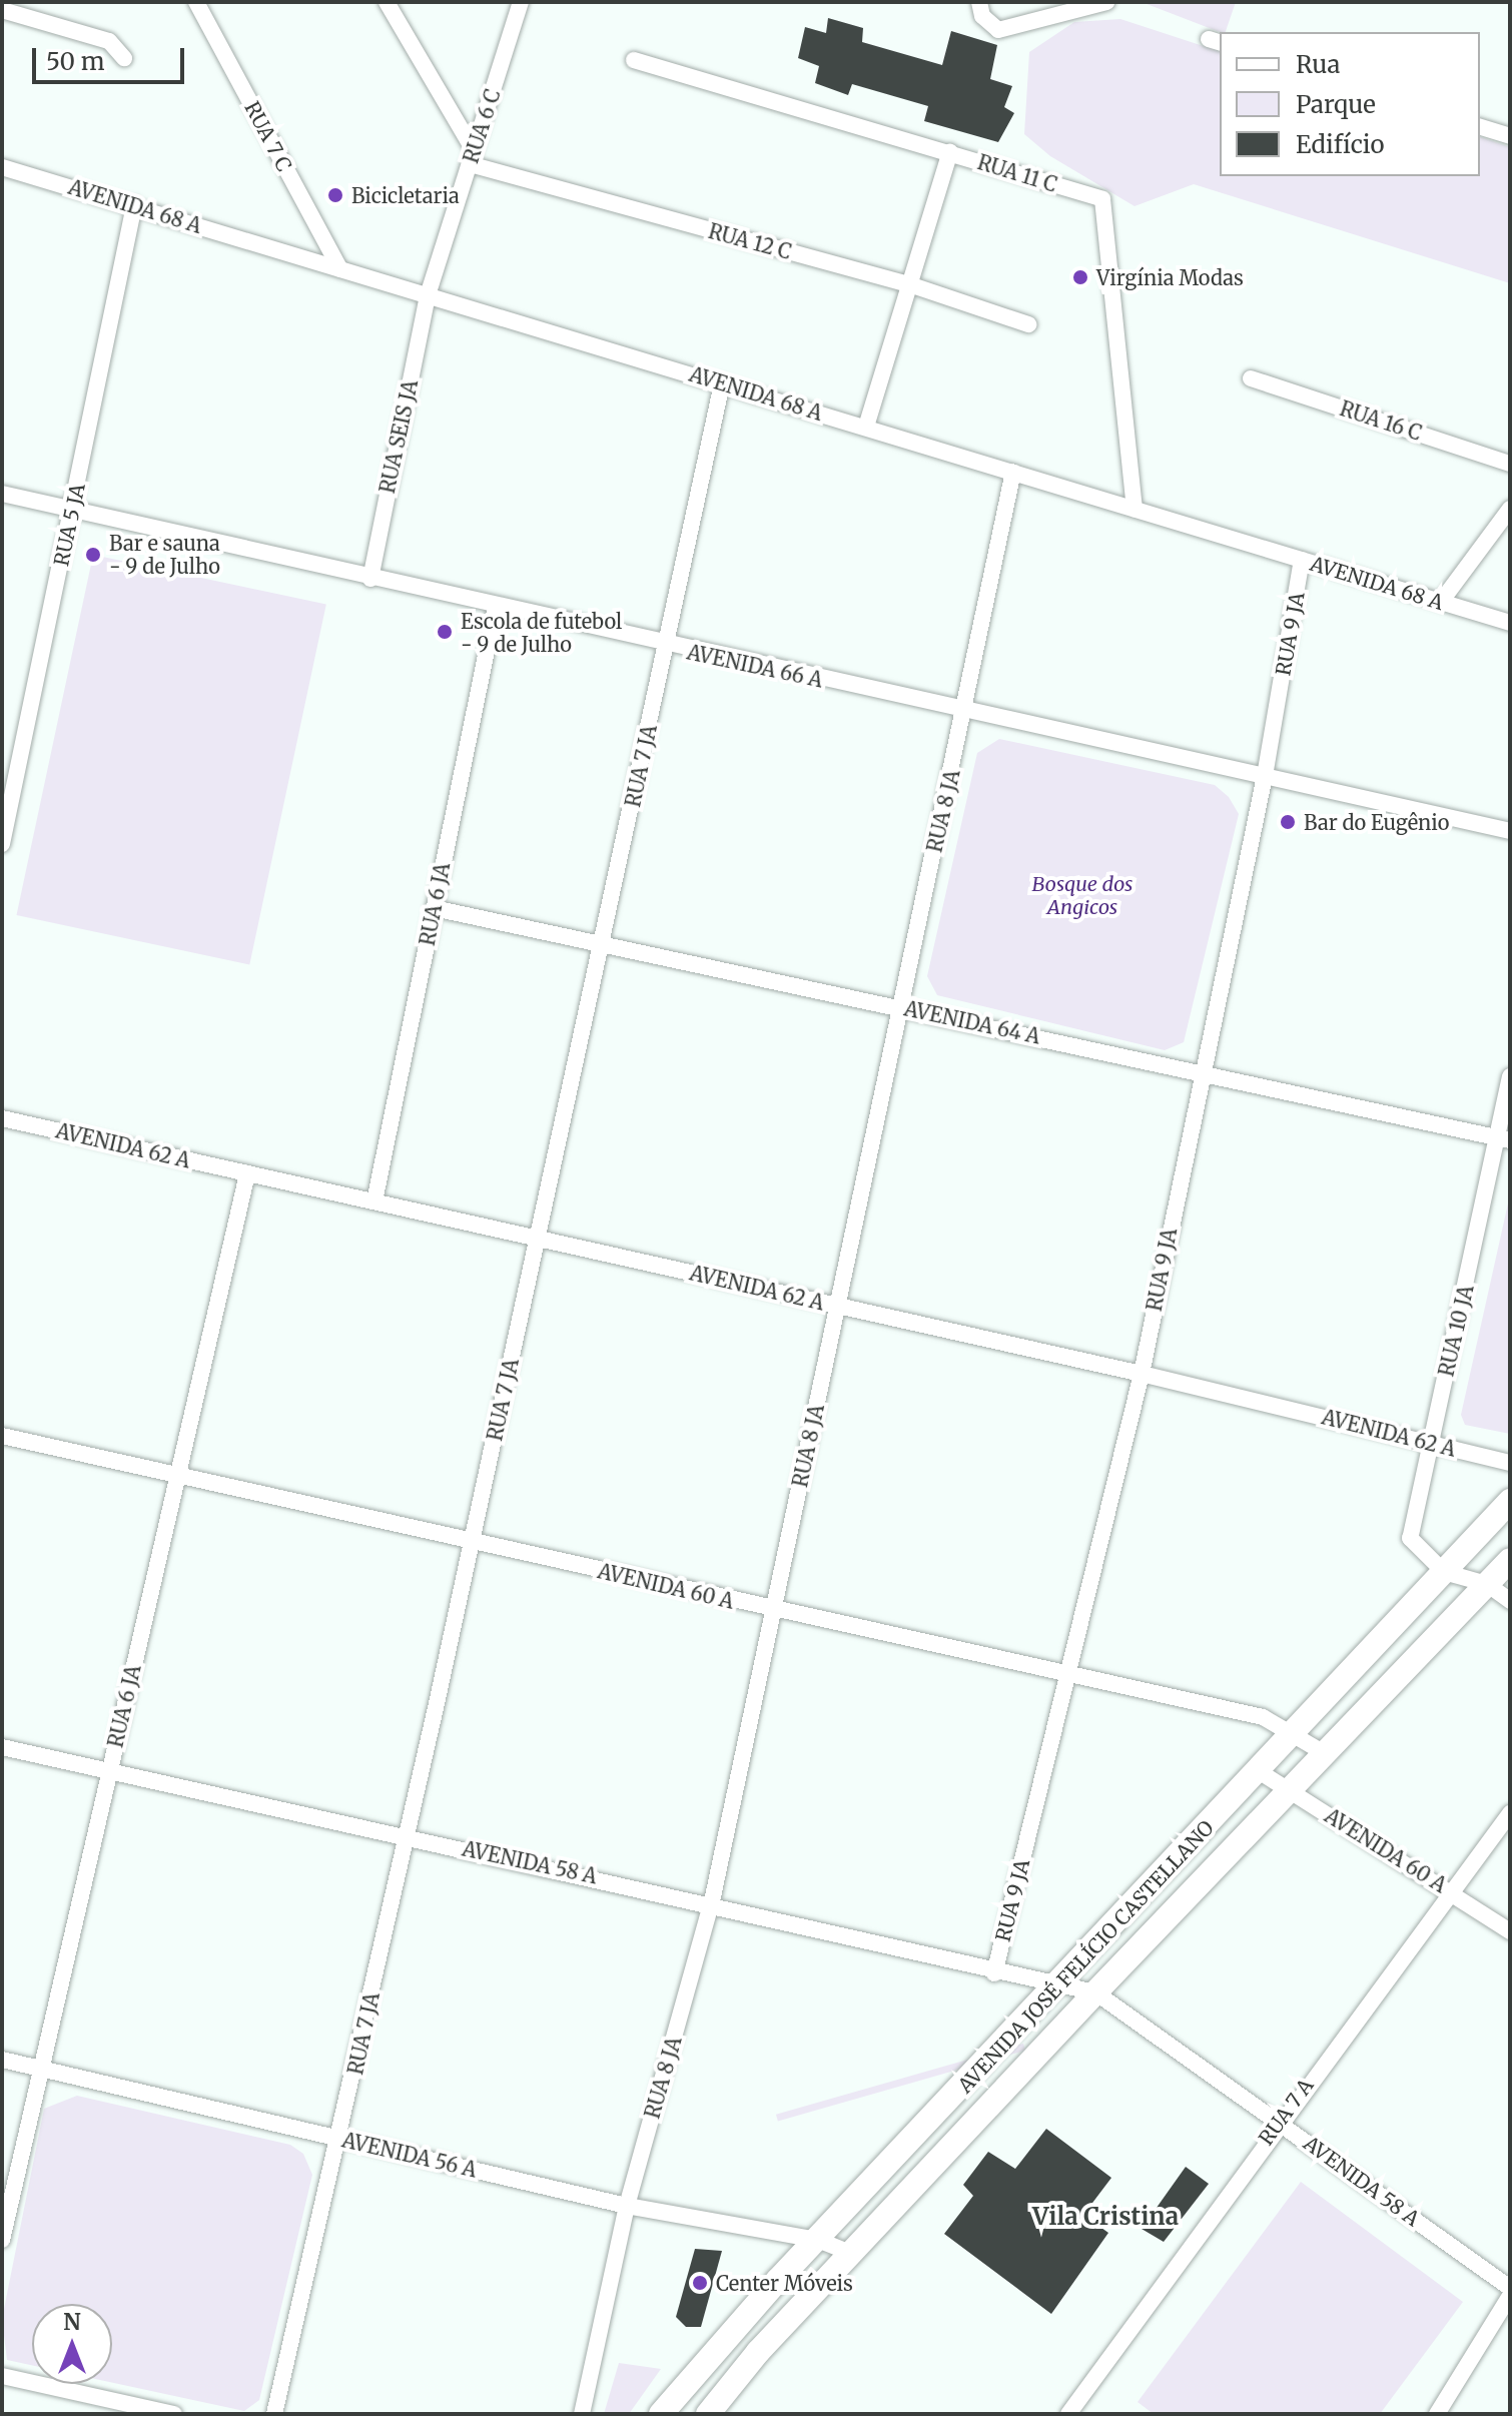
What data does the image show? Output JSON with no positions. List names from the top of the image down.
{
  "streets": {
    "main road": ["AVENIDA JOSÉ FELÍCIO CASTELLANO"],
    "street": [
      "RUA 6 C",
      "RUA 7 C",
      "RUA 11 C",
      "AVENIDA 68 A",
      "RUA 12 C",
      "RUA 16 C",
      "RUA SEIS JA",
      "RUA 5 JA",
      "RUA 9 JA",
      "AVENIDA 66 A",
      "RUA 7 JA",
      "RUA 8 JA",
      "RUA 6 JA",
      "AVENIDA 64 A",
      "AVENIDA 62 A",
      "RUA 10 JA",
      "AVENIDA 60 A",
      "AVENIDA 58 A",
      "RUA 7 A",
      "AVENIDA 56 A"
    ]
  },
  "crossings": [
    ["RUA 6 C", "AVENIDA 68 A"],
    ["RUA 6 C", "RUA 12 C"],
    ["RUA 6 C", "RUA SEIS JA"],
    ["RUA 7 C", "AVENIDA 68 A"],
    ["RUA 11 C", "AVENIDA 68 A"],
    ["AVENIDA 68 A", "RUA SEIS JA"],
    ["AVENIDA 68 A", "RUA 5 JA"],
    ["AVENIDA 68 A", "RUA 9 JA"],
    ["AVENIDA 68 A", "RUA 7 JA"],
    ["AVENIDA 68 A", "RUA 8 JA"],
    ["RUA SEIS JA", "AVENIDA 66 A"],
    ["RUA 5 JA", "AVENIDA 66 A"],
    ["RUA 9 JA", "AVENIDA 66 A"],
    ["RUA 9 JA", "AVENIDA 64 A"],
    ["RUA 9 JA", "AVENIDA 62 A"],
    ["RUA 9 JA", "AVENIDA 60 A"],
    ["RUA 9 JA", "AVENIDA 58 A"],
    ["AVENIDA 66 A", "RUA 7 JA"],
    ["AVENIDA 66 A", "RUA 8 JA"],
    ["AVENIDA 66 A", "RUA 6 JA"],
    ["RUA 7 JA", "AVENIDA 64 A"],
    ["RUA 7 JA", "AVENIDA 62 A"],
    ["RUA 7 JA", "AVENIDA 60 A"],
    ["RUA 7 JA", "AVENIDA 58 A"],
    ["RUA 7 JA", "AVENIDA 56 A"],
    ["RUA 8 JA", "AVENIDA 64 A"],
    ["RUA 8 JA", "AVENIDA 62 A"],
    ["RUA 8 JA", "AVENIDA 60 A"],
    ["RUA 8 JA", "AVENIDA 58 A"],
    ["RUA 8 JA", "AVENIDA 56 A"],
    ["RUA 6 JA", "AVENIDA 64 A"],
    ["RUA 6 JA", "AVENIDA 62 A"],
    ["RUA 6 JA", "AVENIDA 60 A"],
    ["RUA 6 JA", "AVENIDA 58 A"],
    ["RUA 6 JA", "AVENIDA 56 A"],
    ["AVENIDA 64 A", "RUA 10 JA"],
    ["AVENIDA 62 A", "RUA 10 JA"],
    ["RUA 10 JA", "AVENIDA JOSÉ FELÍCIO CASTELLANO"],
    ["AVENIDA 60 A", "AVENIDA JOSÉ FELÍCIO CASTELLANO"],
    ["AVENIDA 60 A", "RUA 7 A"],
    ["AVENIDA 58 A", "AVENIDA JOSÉ FELÍCIO CASTELLANO"],
    ["AVENIDA 58 A", "RUA 7 A"],
    ["AVENIDA JOSÉ FELÍCIO CASTELLANO", "AVENIDA 56 A"]
  ],
  "districts": ["Vila Cristina"],
  "parks": ["Bosque dos Angicos"],
  "places": [
    "Bicicletaria",
    "Virgínia Modas",
    "Bar e sauna - 9 de Julho",
    "Escola de futebol - 9 de Julho",
    "Bar do Eugênio",
    "Center Móveis"
  ],
  "legend": ["Rua", "Parque", "Edifício"],
  "scale_bar": "50 m",
  "north": "top"
}
